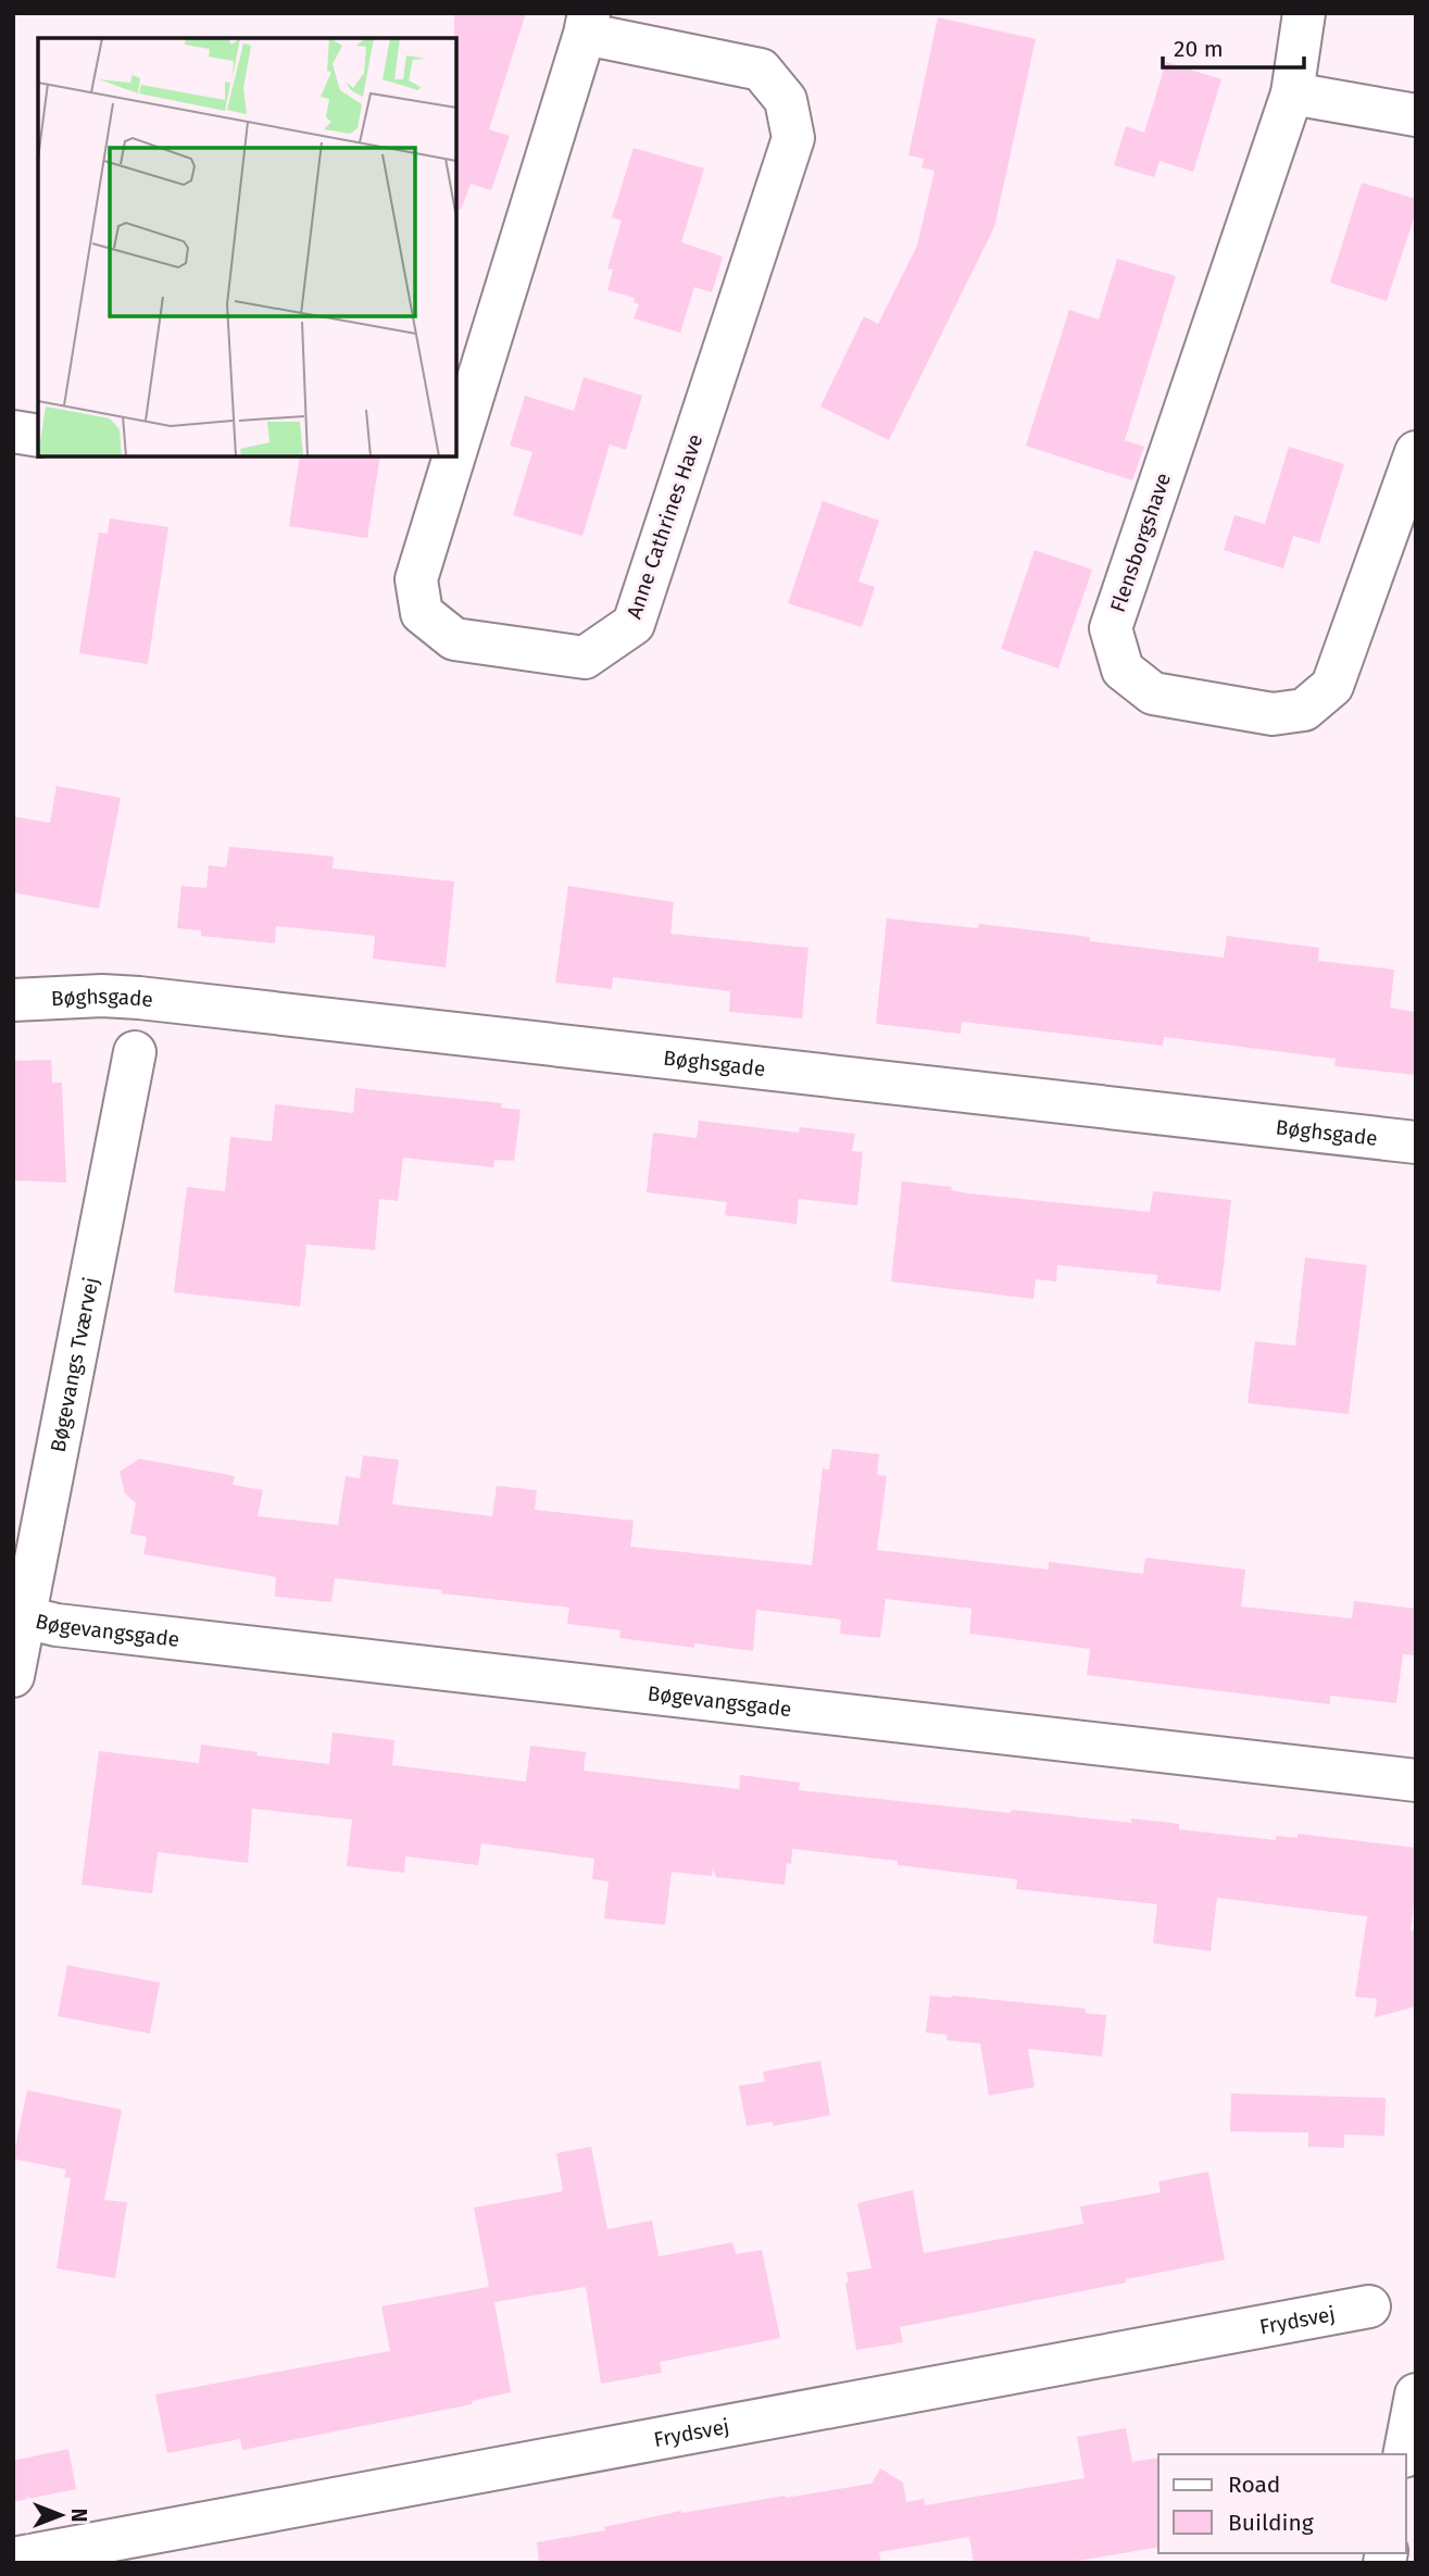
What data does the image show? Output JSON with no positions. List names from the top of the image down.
{
  "streets": {
    "street": [
      "Anne Cathrines Have",
      "Flensborgshave",
      "Bøghsgade",
      "Bøgevangs Tværvej",
      "Bøgevangsgade",
      "Frydsvej"
    ]
  },
  "crossings": [
    ["Bøgevangs Tværvej", "Bøgevangsgade"]
  ],
  "legend": ["Road", "Building"],
  "scale_bar": "20 m",
  "north": "right"
}
